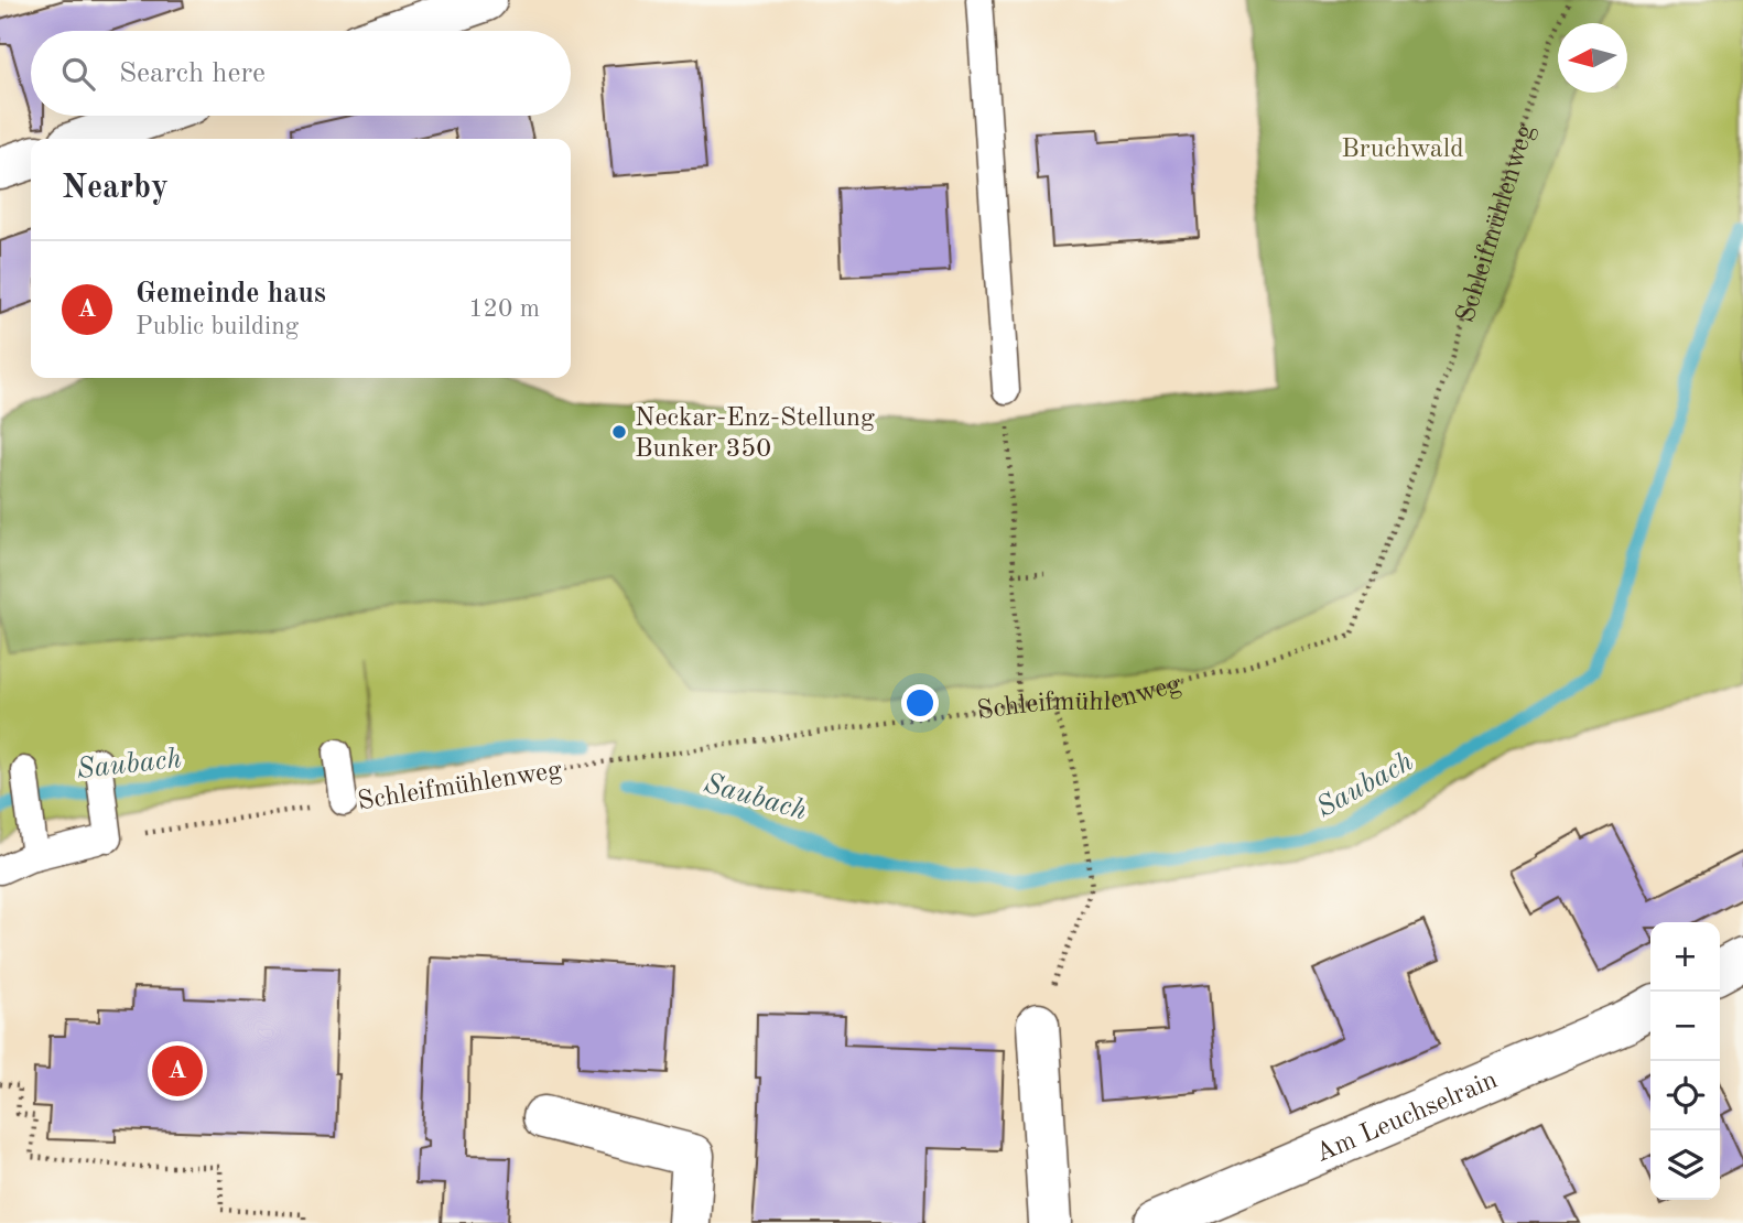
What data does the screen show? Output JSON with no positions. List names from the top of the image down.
{
  "streets": {
    "street": ["Am Leuchselrain"],
    "path": ["Schleifmühlenweg"]
  },
  "water": ["Saubach"],
  "parks": ["Bruchwald"],
  "places": ["Neckar-Enz-Stellung Bunker 350"],
  "north": "left",
  "page": {
    "search": "Search here",
    "heading": "Nearby",
    "list": [
      {
        "mark": "A",
        "name": "Gemeinde haus",
        "note": "Public building",
        "value": "120 m"
      }
    ],
    "map_buttons": ["+", "−"],
    "pins": "A"
  }
}
